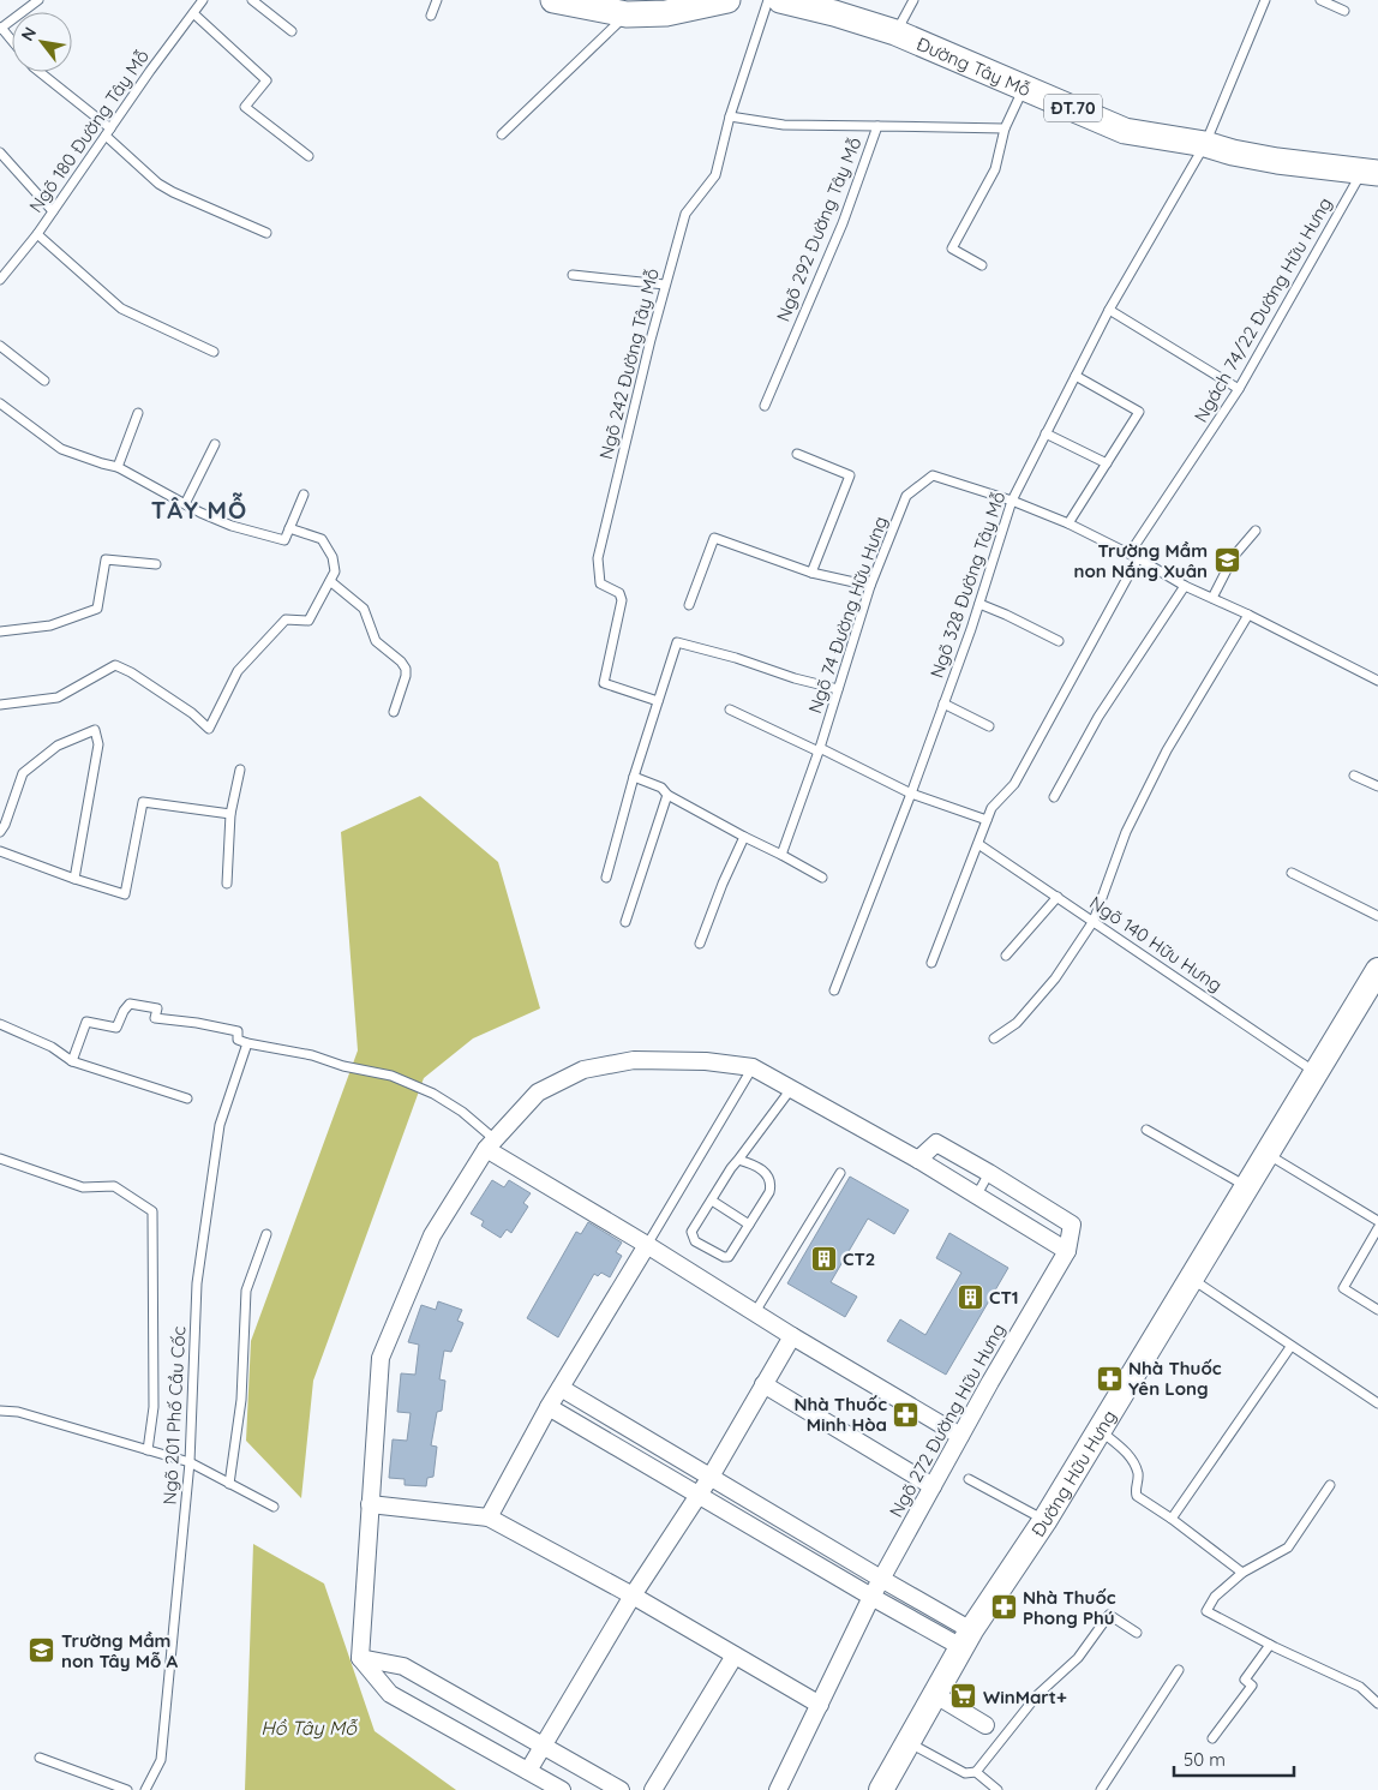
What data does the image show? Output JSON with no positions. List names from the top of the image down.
{
  "streets": {
    "main road": ["Đường Tây Mỗ", "ĐT.70", "Đường Hữu Hưng"],
    "street": ["Ngõ 272 Đường Hữu Hưng"],
    "lane": [
      "Ngõ 180 Đường Tây Mỗ",
      "Ngõ 292 Đường Tây Mỗ",
      "Ngách 74/22 Đường Hữu Hưng",
      "Ngõ 242 Đường Tây Mỗ",
      "Ngõ 328 Đường Tây Mỗ",
      "Ngõ 74 Đường Hữu Hưng",
      "Ngõ 140 Hữu Hưng",
      "Ngõ 201 Phố Cầu Cốc"
    ]
  },
  "crossings": [
    ["Đường Tây Mỗ", "Ngách 74/22 Đường Hữu Hưng"],
    ["Đường Tây Mỗ", "Ngõ 328 Đường Tây Mỗ"],
    ["Ngách 74/22 Đường Hữu Hưng", "Ngõ 74 Đường Hữu Hưng"],
    ["Ngách 74/22 Đường Hữu Hưng", "Ngõ 140 Hữu Hưng"],
    ["Ngõ 328 Đường Tây Mỗ", "Ngõ 74 Đường Hữu Hưng"],
    ["Ngõ 140 Hữu Hưng", "Đường Hữu Hưng"]
  ],
  "districts": ["TÂY MỖ"],
  "water": ["Hồ Tây Mỗ"],
  "places": {
    "school or university": ["Trường Mầm non Nắng Xuân", "Trường Mầm non Tây Mỗ A"],
    "building": ["CT2", "CT1"],
    "pharmacy": ["Nhà Thuốc Yên Long", "Nhà Thuốc Minh Hòa", "Nhà Thuốc Phong Phú"],
    "supermarket": ["WinMart+"]
  },
  "scale_bar": "50 m",
  "north": "top left"
}
